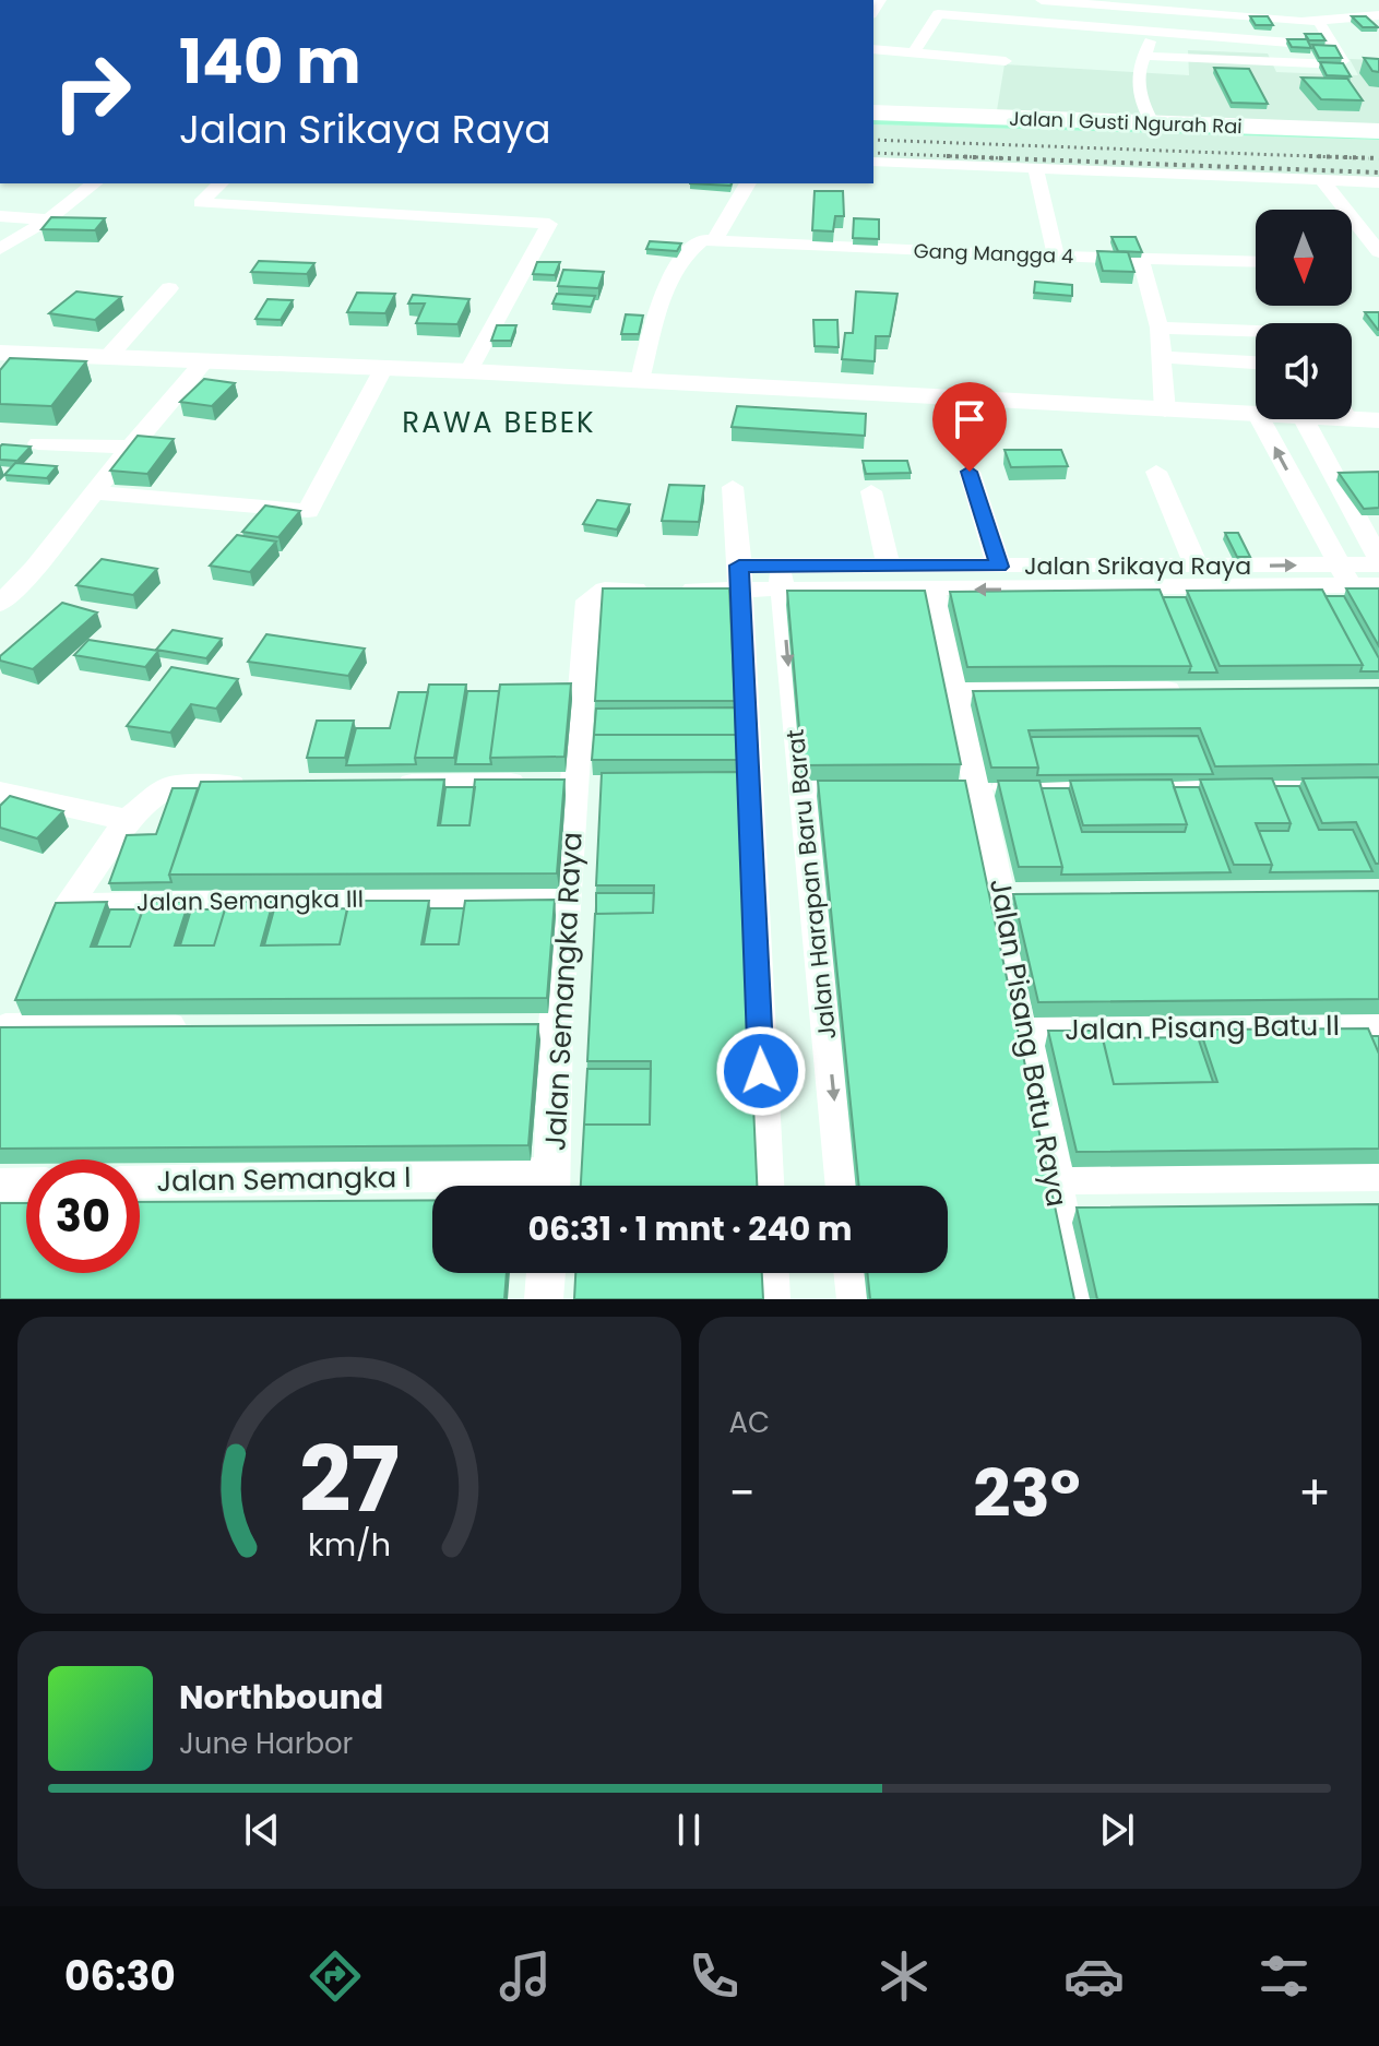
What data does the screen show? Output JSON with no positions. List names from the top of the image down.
{
  "streets": {
    "main road": ["Jalan I Gusti Ngurah Rai"],
    "street": [
      "Gang Mangga 4",
      "Jalan Srikaya Raya",
      "Jalan Harapan Baru Barat",
      "Jalan Semangka III",
      "Jalan Semangka Raya",
      "Jalan Pisang Batu II",
      "Jalan Pisang Batu Raya",
      "Jalan Semangka I"
    ]
  },
  "crossings": [
    ["Jalan Srikaya Raya", "Jalan Harapan Baru Barat"],
    ["Jalan Srikaya Raya", "Jalan Semangka Raya"],
    ["Jalan Srikaya Raya", "Jalan Pisang Batu Raya"],
    ["Jalan Semangka III", "Jalan Semangka Raya"],
    ["Jalan Pisang Batu II", "Jalan Pisang Batu Raya"]
  ],
  "districts": ["RAWA BEBEK"],
  "north": "bottom",
  "page": {
    "turn": ["140 m", "Jalan Srikaya Raya"],
    "limit": "30",
    "trip": "06:31 · 1 mnt · 240 m",
    "tile": "AC",
    "heat": ["−", "23°", "+"],
    "song": ["Northbound", "June Harbor"],
    "tabs": "06:30",
    "gauge": ["27", "km/h"]
  }
}
